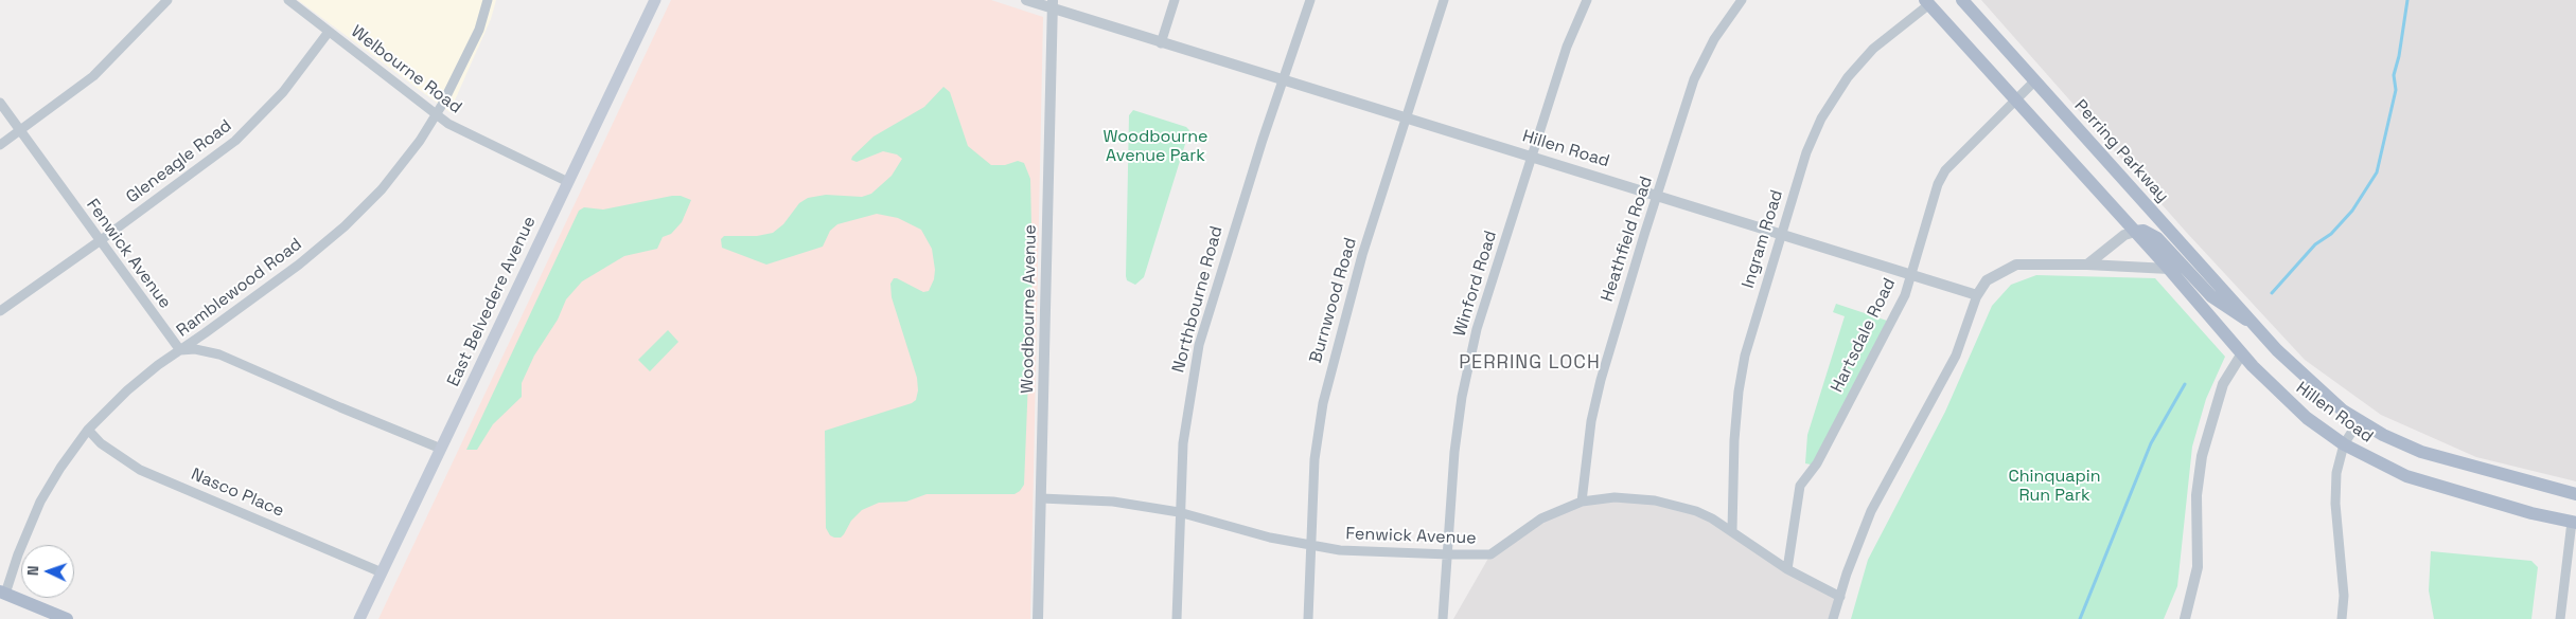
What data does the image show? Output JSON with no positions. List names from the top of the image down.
{
  "streets": {
    "main road": ["Hillen Road", "Perring Parkway", "East Belvedere Avenue"],
    "street": [
      "Welbourne Road",
      "Gleneagle Road",
      "Heathfield Road",
      "Ingram Road",
      "Fenwick Avenue",
      "Winford Road",
      "Ramblewood Road",
      "Northbourne Road",
      "Burnwood Road",
      "Woodbourne Avenue",
      "Hartsdale Road",
      "Nasco Place"
    ]
  },
  "crossings": [
    ["Welbourne Road", "Gleneagle Road"],
    ["Welbourne Road", "Ramblewood Road"],
    ["Welbourne Road", "East Belvedere Avenue"],
    ["Hillen Road", "Perring Parkway"],
    ["Hillen Road", "Heathfield Road"],
    ["Hillen Road", "Ingram Road"],
    ["Hillen Road", "Winford Road"],
    ["Hillen Road", "Northbourne Road"],
    ["Hillen Road", "Burnwood Road"],
    ["Hillen Road", "Woodbourne Avenue"],
    ["Hillen Road", "Hartsdale Road"],
    ["Perring Parkway", "Hartsdale Road"],
    ["Gleneagle Road", "Fenwick Avenue"],
    ["Heathfield Road", "Fenwick Avenue"],
    ["Ingram Road", "Fenwick Avenue"],
    ["Fenwick Avenue", "Winford Road"],
    ["Fenwick Avenue", "Ramblewood Road"],
    ["Fenwick Avenue", "Northbourne Road"],
    ["Fenwick Avenue", "Burnwood Road"],
    ["Fenwick Avenue", "Woodbourne Avenue"],
    ["Fenwick Avenue", "Hartsdale Road"],
    ["Ramblewood Road", "Nasco Place"],
    ["East Belvedere Avenue", "Nasco Place"]
  ],
  "districts": ["PERRING LOCH"],
  "parks": ["Woodbourne Avenue Park", "Chinquapin Run Park"],
  "north": "left"
}
